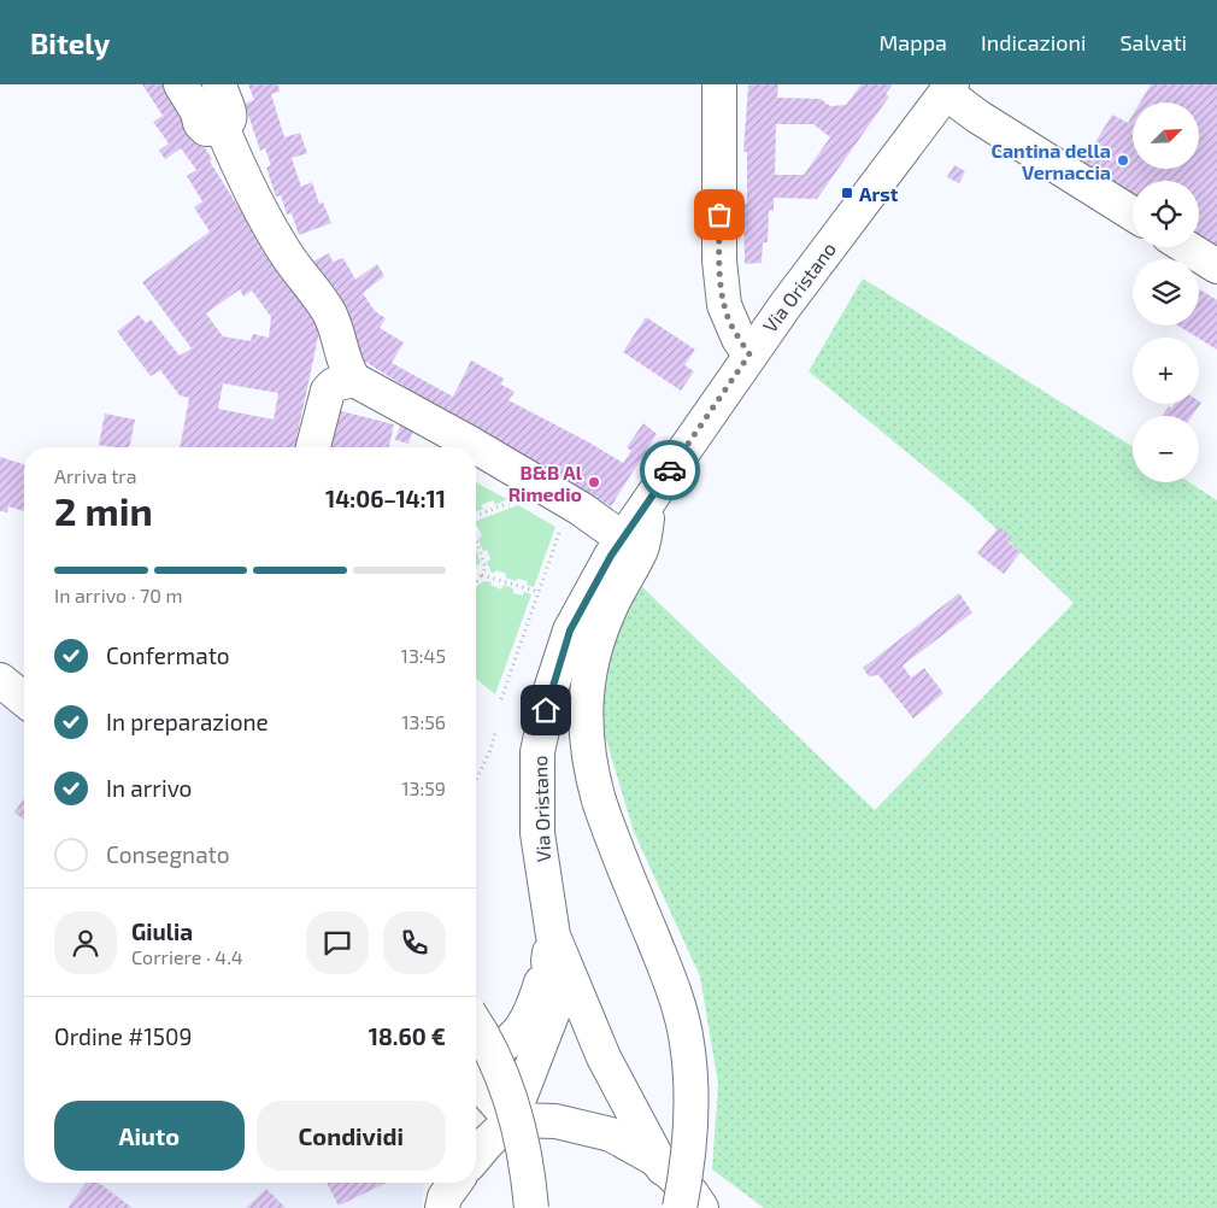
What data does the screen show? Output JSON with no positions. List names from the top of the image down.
{
  "streets": {
    "main road": ["Via Oristano"]
  },
  "places": {
    "other": ["Cantina della Vernaccia", "B&B Al Rimedio"],
    "transit": ["Arst"]
  },
  "north": "top right",
  "page": {
    "header": "Bitely",
    "nav": ["Mappa", "Indicazioni", "Salvati"],
    "map_buttons": ["+", "−"],
    "heading": ["2 min", "Arriva tra", "14:06–14:11"],
    "panel": [
      "Giulia",
      "Corriere · 4.4",
      "Ordine #1509",
      "18.60 €"
    ],
    "bar": "In arrivo · 70 m",
    "list": [
      ["Confermato", "13:45"],
      ["In preparazione", "13:56"],
      ["In arrivo", "13:59"],
      "Consegnato"
    ],
    "buttons": ["Aiuto", "Condividi"]
  }
}
